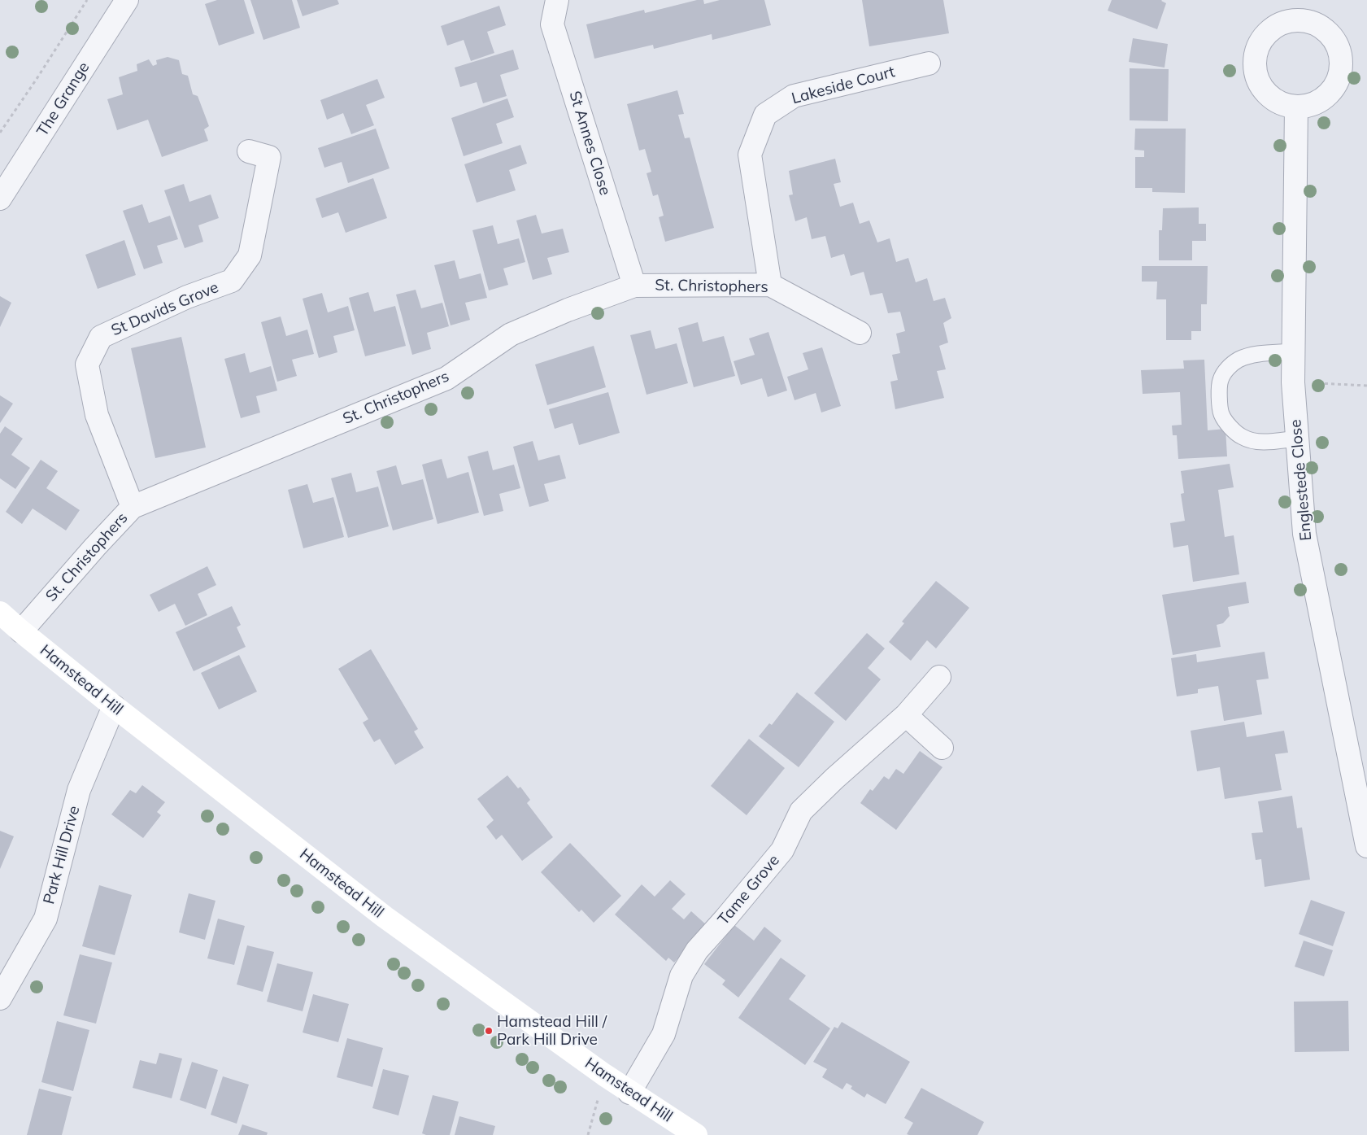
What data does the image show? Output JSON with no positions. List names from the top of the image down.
{
  "streets": {
    "main road": ["Hamstead Hill"],
    "street": [
      "Lakeside Court",
      "The Grange",
      "St Annes Close",
      "St. Christophers",
      "St Davids Grove",
      "Englestede Close",
      "Park Hill Drive",
      "Tame Grove"
    ]
  },
  "crossings": [
    ["Lakeside Court", "St. Christophers"],
    ["St Annes Close", "St. Christophers"],
    ["St. Christophers", "St Davids Grove"],
    ["St. Christophers", "Hamstead Hill"],
    ["Hamstead Hill", "Park Hill Drive"],
    ["Hamstead Hill", "Tame Grove"]
  ],
  "places": ["Hamstead Hill / Park Hill Drive"]
}
